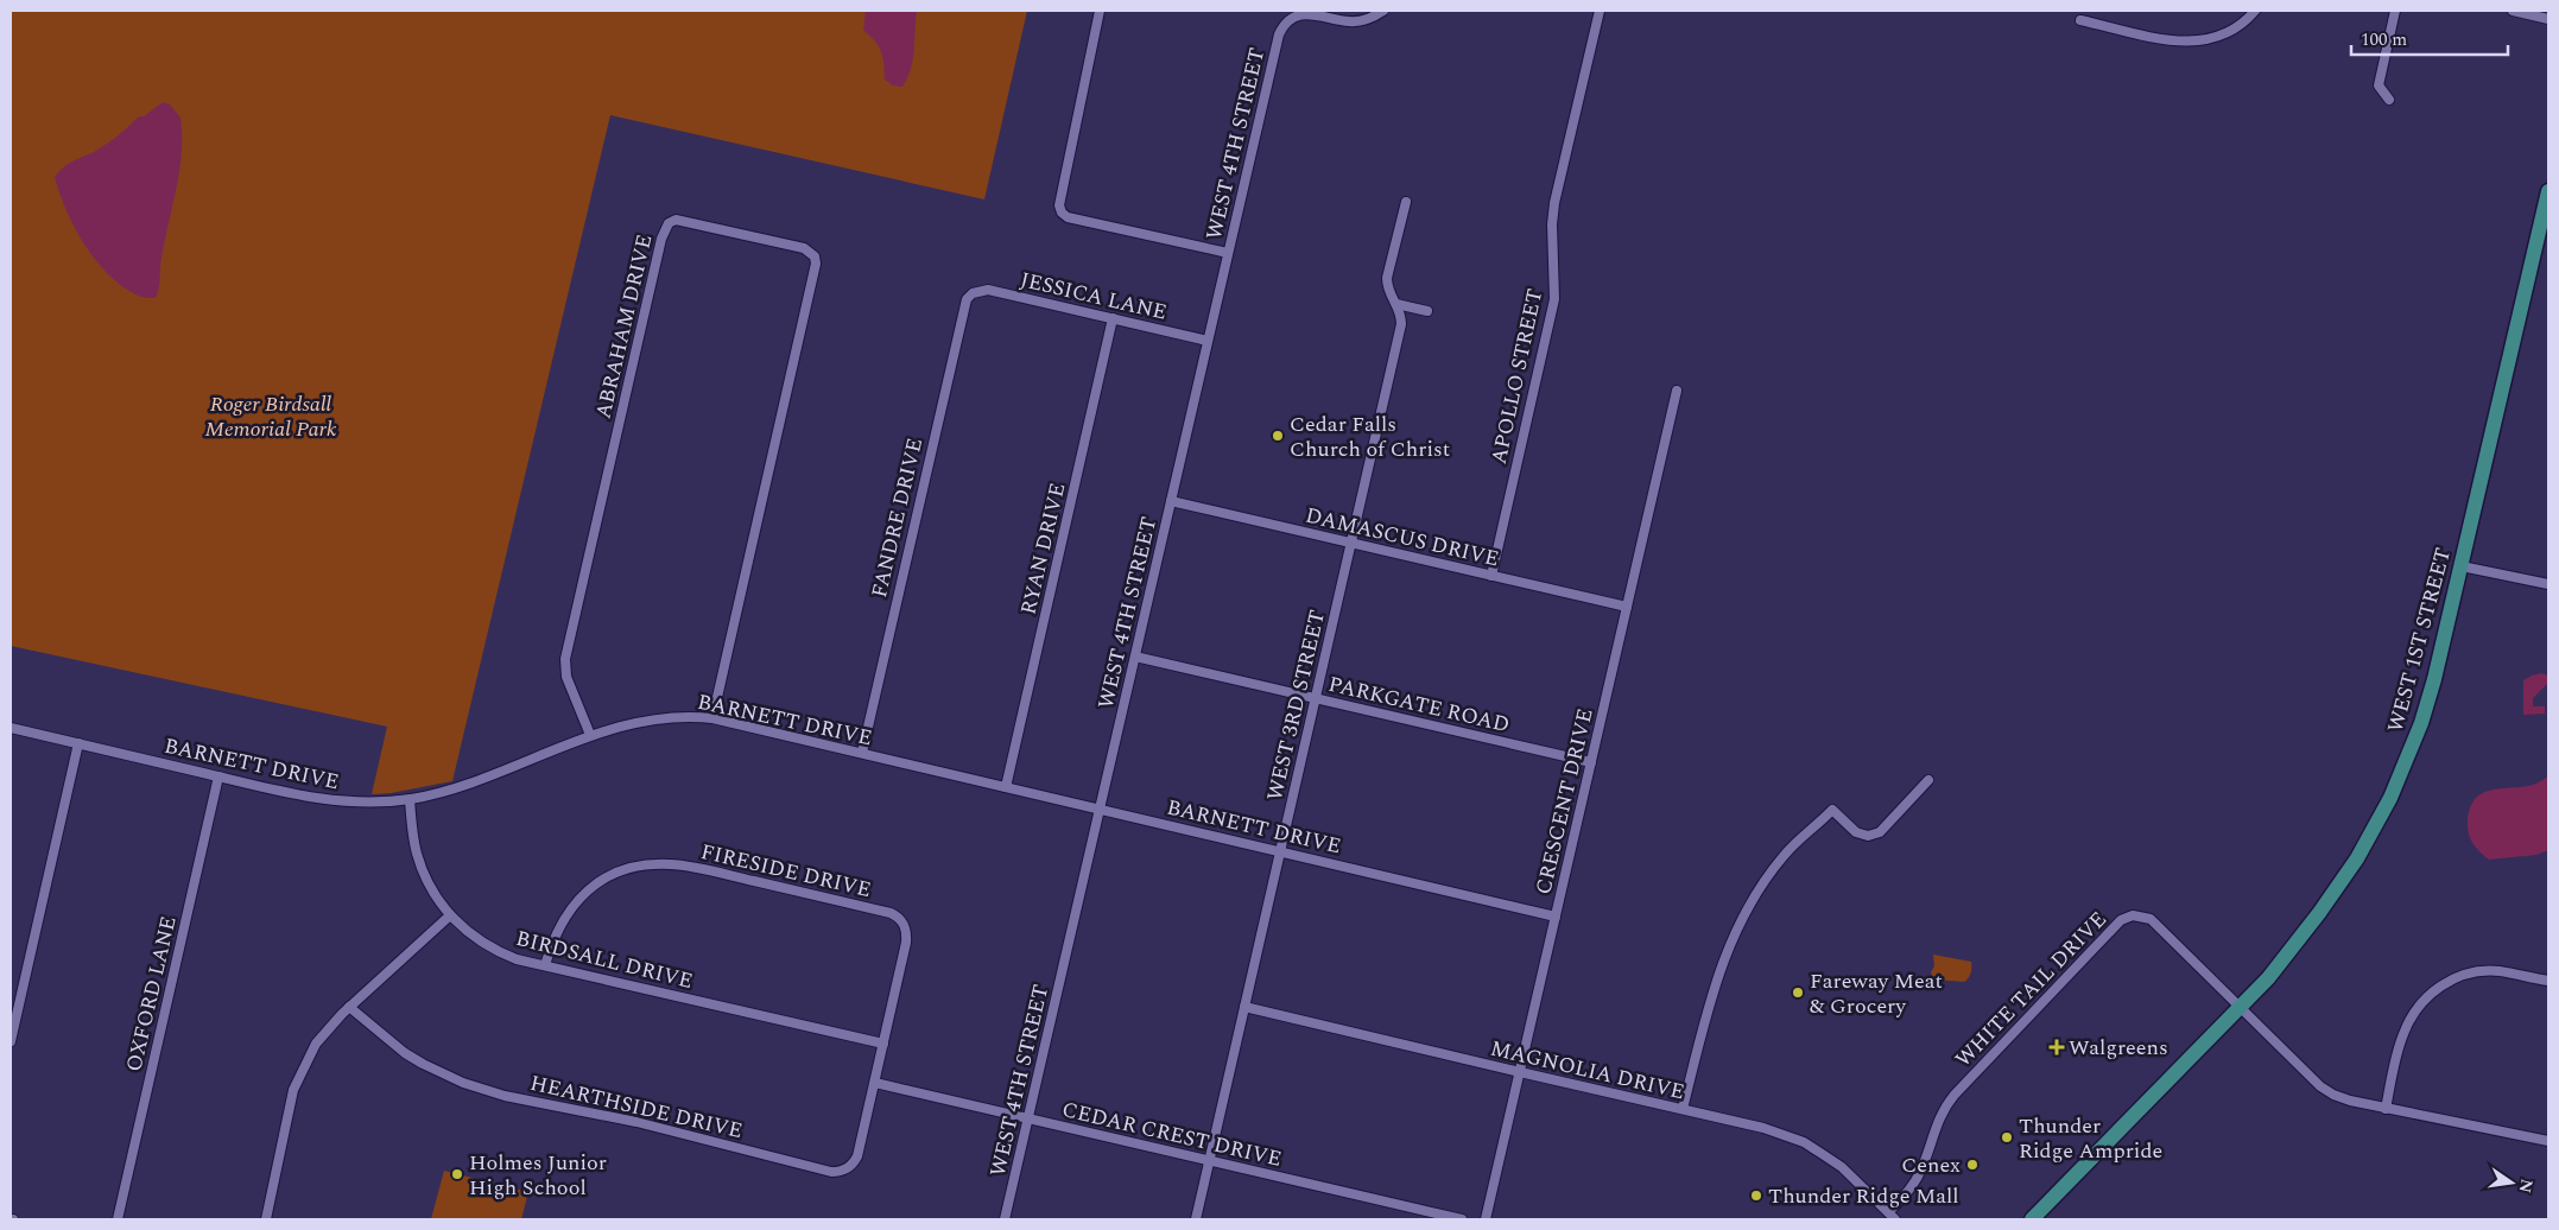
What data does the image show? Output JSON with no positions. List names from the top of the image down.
{
  "streets": {
    "main road": ["WEST 1ST STREET"],
    "street": [
      "WEST 4TH STREET",
      "JESSICA LANE",
      "ABRAHAM DRIVE",
      "APOLLO STREET",
      "FANDRE DRIVE",
      "DAMASCUS DRIVE",
      "RYAN DRIVE",
      "PARKGATE ROAD",
      "WEST 3RD STREET",
      "BARNETT DRIVE",
      "CRESCENT DRIVE",
      "FIRESIDE DRIVE",
      "BIRDSALL DRIVE",
      "WHITE TAIL DRIVE",
      "OXFORD LANE",
      "MAGNOLIA DRIVE",
      "HEARTHSIDE DRIVE",
      "CEDAR CREST DRIVE"
    ]
  },
  "crossings": [
    ["WEST 4TH STREET", "JESSICA LANE"],
    ["WEST 4TH STREET", "DAMASCUS DRIVE"],
    ["WEST 4TH STREET", "PARKGATE ROAD"],
    ["WEST 4TH STREET", "BARNETT DRIVE"],
    ["WEST 4TH STREET", "CEDAR CREST DRIVE"],
    ["JESSICA LANE", "FANDRE DRIVE"],
    ["JESSICA LANE", "RYAN DRIVE"],
    ["ABRAHAM DRIVE", "BARNETT DRIVE"],
    ["APOLLO STREET", "DAMASCUS DRIVE"],
    ["FANDRE DRIVE", "BARNETT DRIVE"],
    ["DAMASCUS DRIVE", "WEST 3RD STREET"],
    ["DAMASCUS DRIVE", "CRESCENT DRIVE"],
    ["RYAN DRIVE", "BARNETT DRIVE"],
    ["WEST 1ST STREET", "WHITE TAIL DRIVE"],
    ["PARKGATE ROAD", "WEST 3RD STREET"],
    ["PARKGATE ROAD", "CRESCENT DRIVE"],
    ["WEST 3RD STREET", "BARNETT DRIVE"],
    ["WEST 3RD STREET", "MAGNOLIA DRIVE"],
    ["WEST 3RD STREET", "CEDAR CREST DRIVE"],
    ["BARNETT DRIVE", "CRESCENT DRIVE"],
    ["BARNETT DRIVE", "BIRDSALL DRIVE"],
    ["BARNETT DRIVE", "OXFORD LANE"],
    ["CRESCENT DRIVE", "MAGNOLIA DRIVE"],
    ["FIRESIDE DRIVE", "BIRDSALL DRIVE"],
    ["FIRESIDE DRIVE", "HEARTHSIDE DRIVE"],
    ["FIRESIDE DRIVE", "CEDAR CREST DRIVE"],
    ["WHITE TAIL DRIVE", "MAGNOLIA DRIVE"],
    ["HEARTHSIDE DRIVE", "CEDAR CREST DRIVE"]
  ],
  "parks": ["Roger Birdsall Memorial Park"],
  "places": {
    "other": [
      "Cedar Falls Church of Christ",
      "Fareway Meat & Grocery",
      "Thunder Ridge Ampride",
      "Cenex",
      "Holmes Junior High School",
      "Thunder Ridge Mall"
    ],
    "health": ["Walgreens"]
  },
  "scale_bar": "100 m",
  "north": "right"
}
